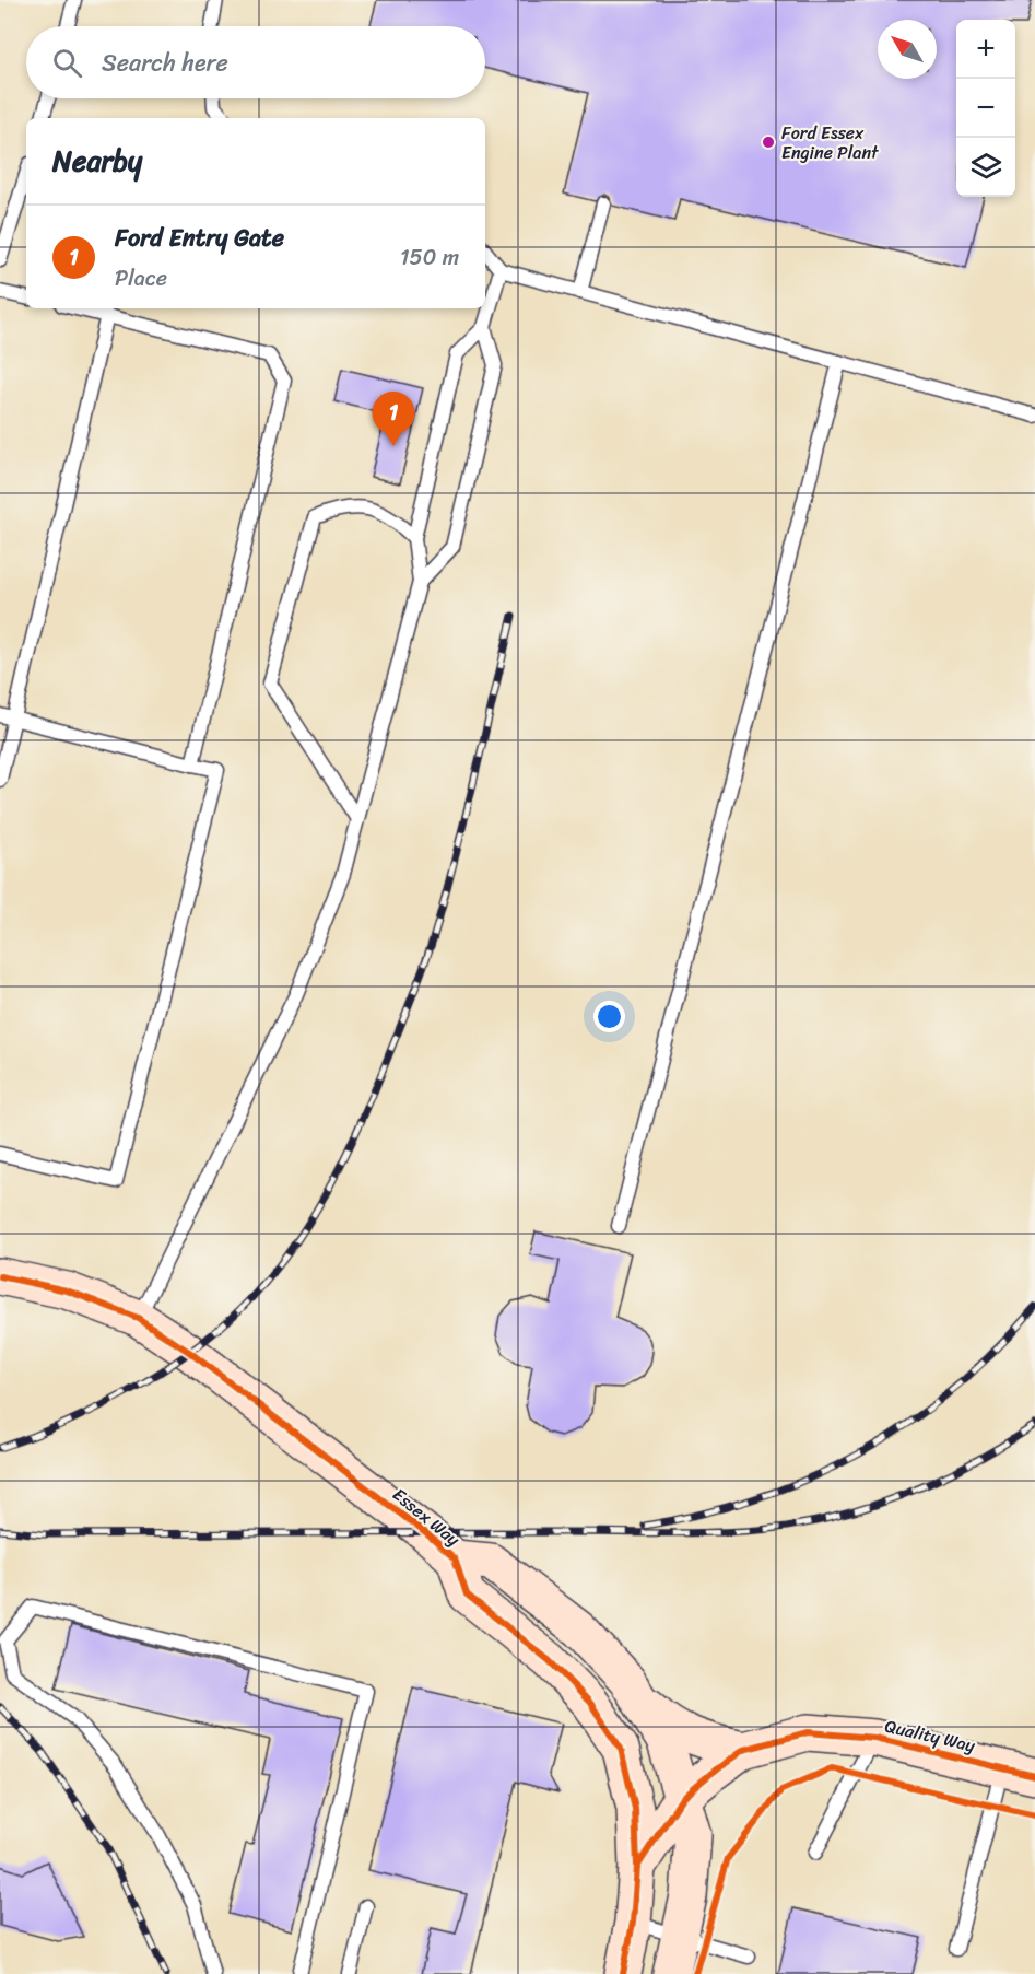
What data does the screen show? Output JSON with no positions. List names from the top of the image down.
{
  "streets": {
    "street": ["Essex Way", "Quality Way"]
  },
  "crossings": [
    ["Essex Way", "Quality Way"]
  ],
  "places": ["Ford Essex Engine Plant"],
  "north": "top left",
  "page": {
    "map_buttons": ["+", "−"],
    "search": "Search here",
    "heading": "Nearby",
    "list": [
      {
        "mark": "1",
        "name": "Ford Entry Gate",
        "note": "Place",
        "value": "150 m"
      }
    ],
    "pins": "1"
  }
}
